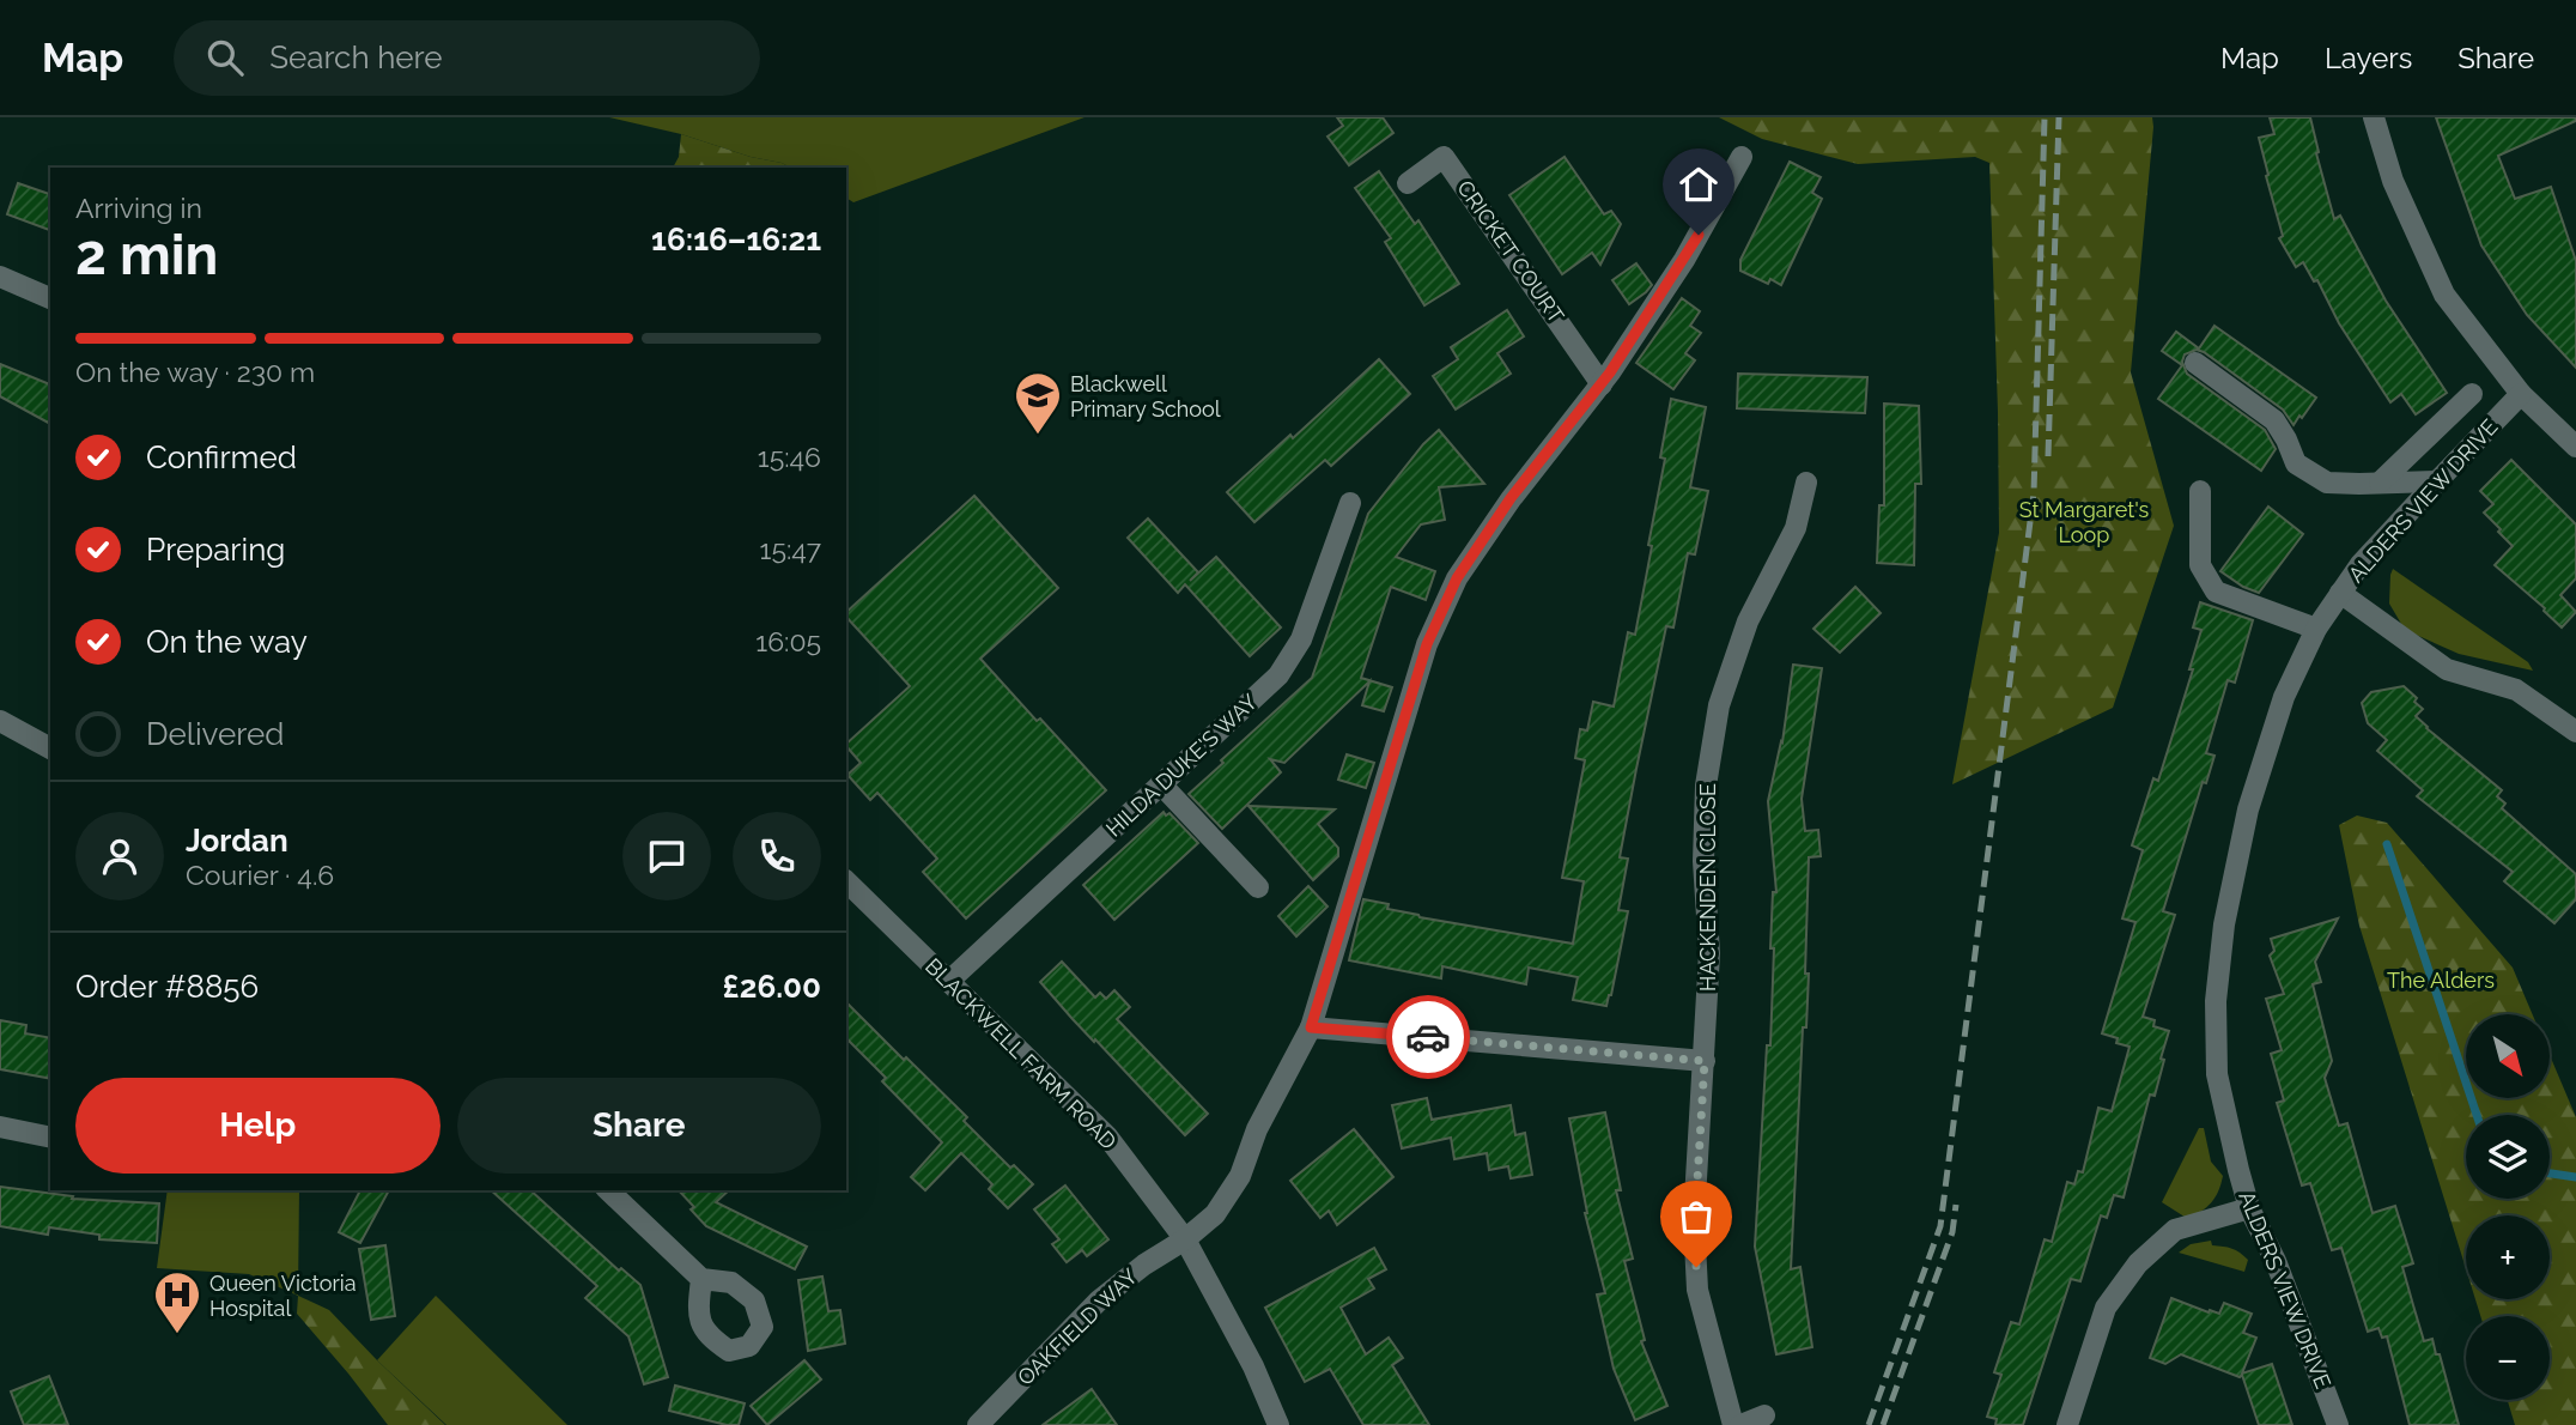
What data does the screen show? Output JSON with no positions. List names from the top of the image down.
{
  "streets": {
    "street": [
      "CRICKET COURT",
      "ALDERS VIEW DRIVE",
      "HILDA DUKE'S WAY",
      "HACKENDEN CLOSE",
      "BLACKWELL FARM ROAD",
      "OAKFIELD WAY"
    ]
  },
  "crossings": [
    ["CRICKET COURT", "OAKFIELD WAY"],
    ["HILDA DUKE'S WAY", "BLACKWELL FARM ROAD"],
    ["BLACKWELL FARM ROAD", "OAKFIELD WAY"]
  ],
  "parks": ["St Margaret's Loop", "The Alders"],
  "places": {
    "school or university": ["Blackwell Primary School"],
    "hospital": ["Queen Victoria Hospital"]
  },
  "north": "bottom right",
  "page": {
    "header": "Map",
    "search": "Search here",
    "nav": ["Map", "Layers", "Share"],
    "heading": ["2 min", "Arriving in", "16:16–16:21"],
    "panel": [
      "Jordan",
      "Courier · 4.6",
      "Order #8856",
      "£26.00"
    ],
    "bar": "On the way · 230 m",
    "list": [
      ["Confirmed", "15:46"],
      ["Preparing", "15:47"],
      ["On the way", "16:05"],
      "Delivered"
    ],
    "map_buttons": ["+", "−"],
    "buttons": ["Help", "Share"]
  }
}
